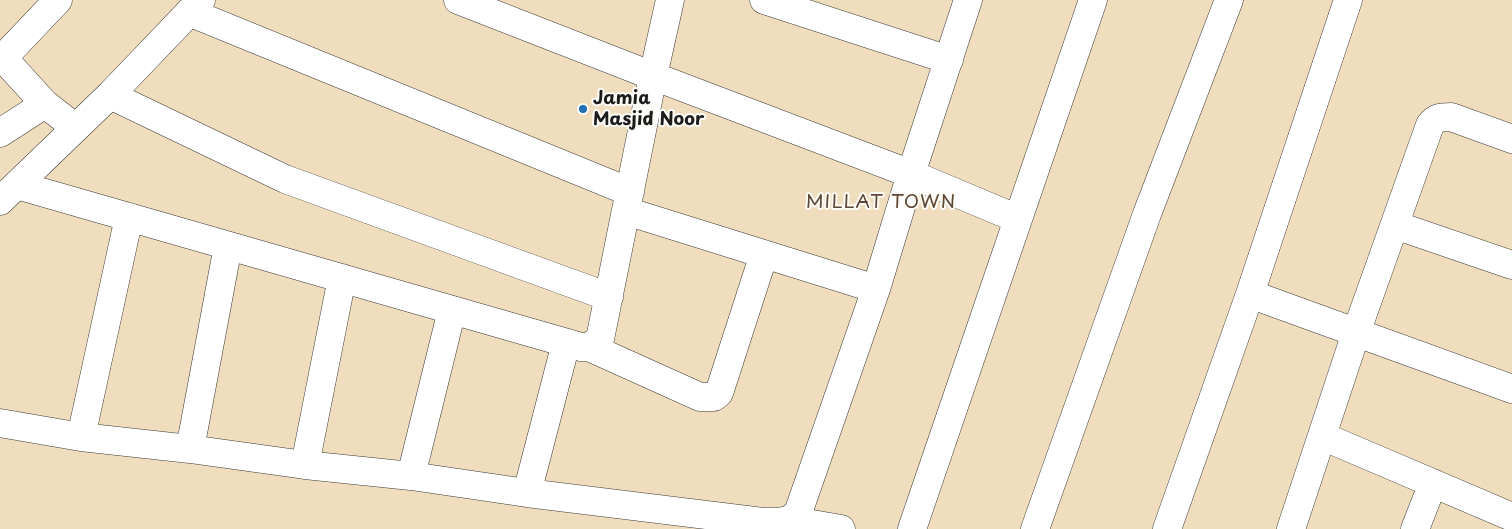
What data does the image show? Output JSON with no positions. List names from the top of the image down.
{
  "districts": ["MILLAT TOWN"],
  "places": ["Jamia Masjid Noor"]
}
